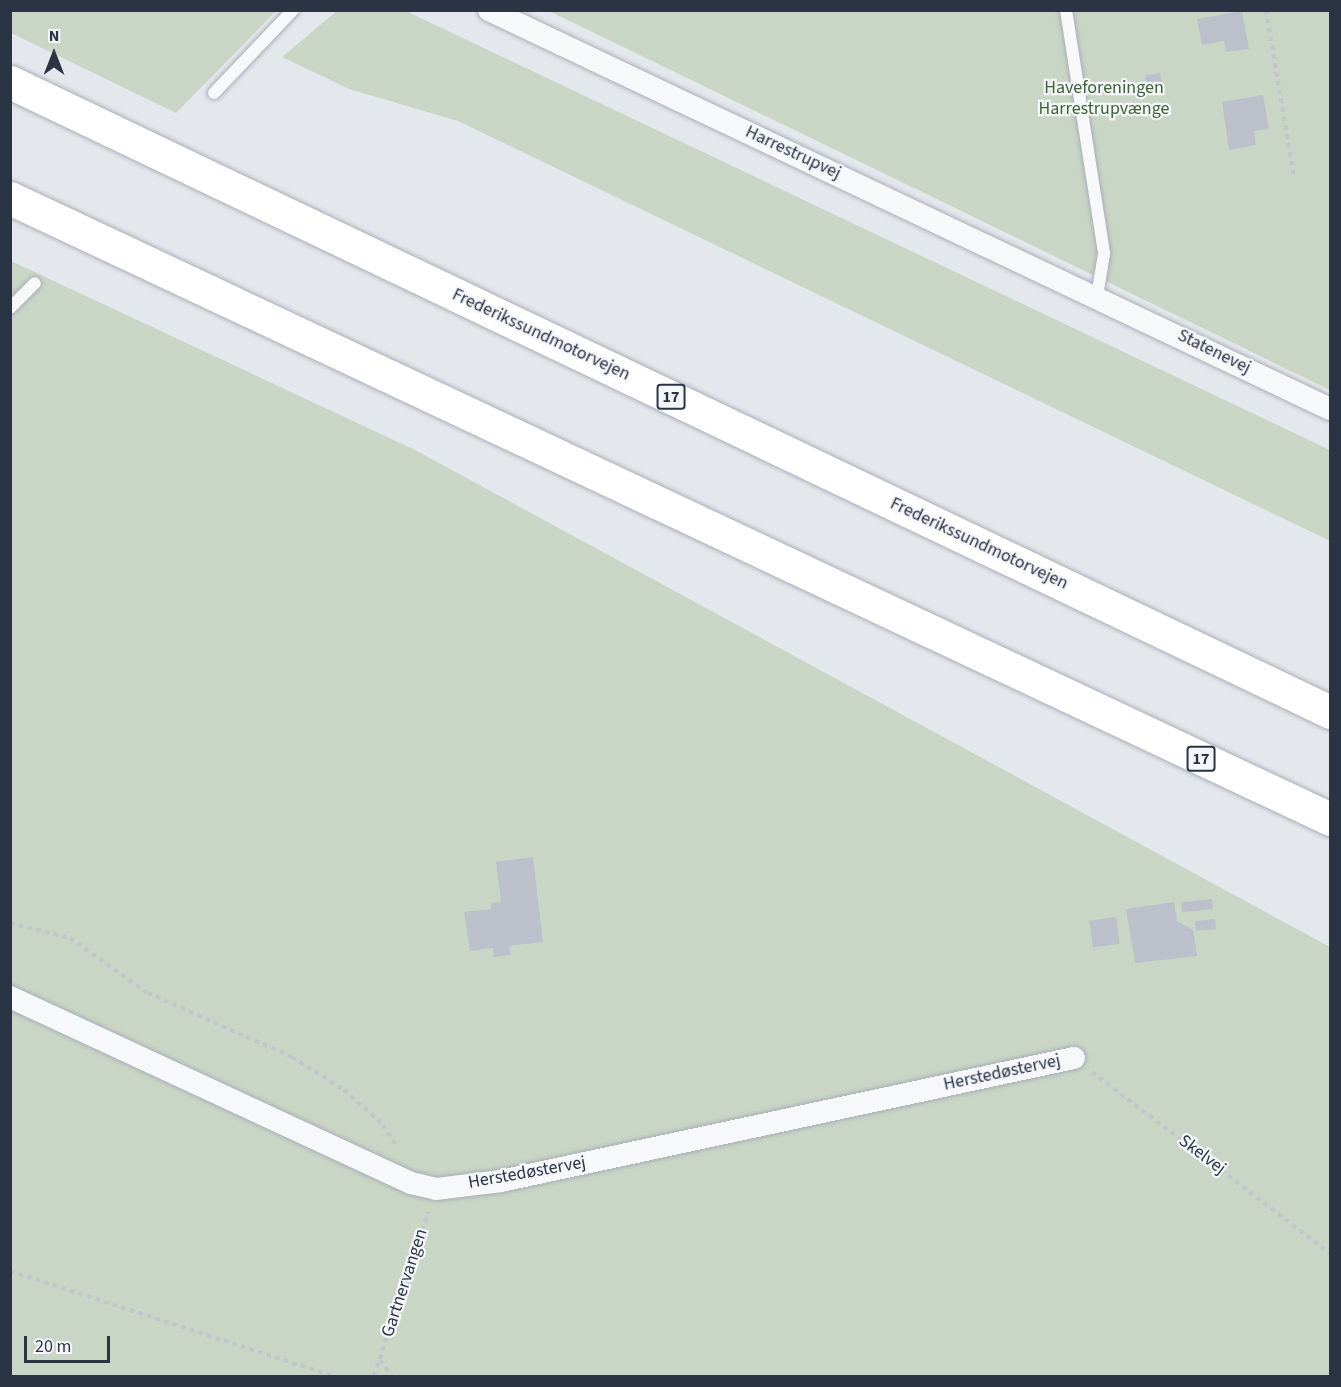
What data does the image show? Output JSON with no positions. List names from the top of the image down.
{
  "streets": {
    "highway": ["Frederikssundmotorvejen", "17"],
    "street": ["Harrestrupvej", "Statenevej", "Herstedøstervej"],
    "path": ["Skelvej", "Gartnervangen"]
  },
  "crossings": [
    ["Harrestrupvej", "Statenevej"],
    ["Herstedøstervej", "Skelvej"],
    ["Herstedøstervej", "Gartnervangen"]
  ],
  "parks": ["Haveforeningen Harrestrupvænge"],
  "scale_bar": "20 m",
  "north": "top"
}
